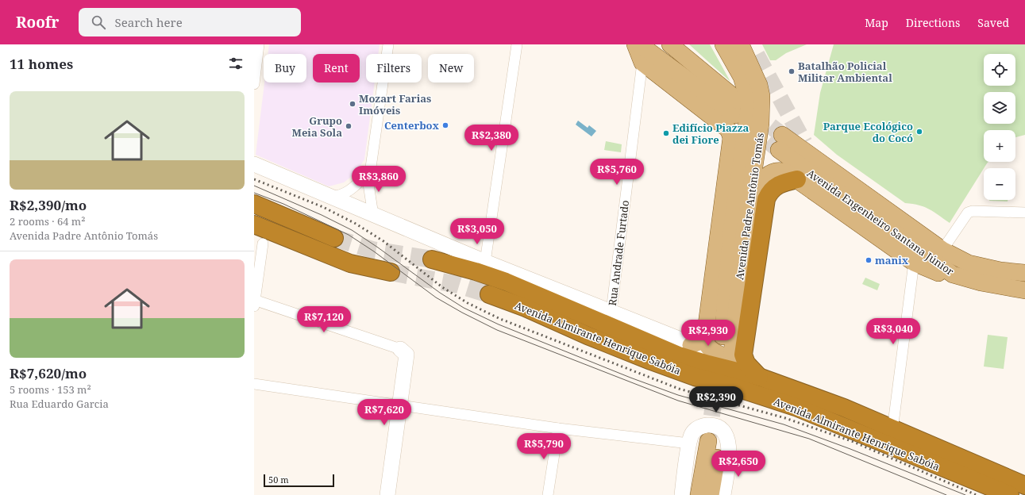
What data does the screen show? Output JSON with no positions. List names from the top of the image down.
{
  "streets": {
    "highway": ["Avenida Almirante Henrique Sabóia"],
    "main road": ["Avenida Padre Antônio Tomás", "Avenida Engenheiro Santana Júnior"],
    "street": ["Rua Andrade Furtado"]
  },
  "places": [
    "Batalhão Policial Militar Ambiental",
    "Mozart Farias Imóveis",
    "Centerbox",
    "Grupo Meia Sola",
    "Parque Ecológico do Cocó",
    "Edifício Piazza dei Fiore",
    "manix"
  ],
  "scale_bar": "50 m",
  "page": {
    "header": "Roofr",
    "search": "Search here",
    "nav": ["Map", "Directions", "Saved"],
    "heading": "11 homes",
    "map_buttons": ["+", "−"],
    "chip": [
      "Buy",
      "Rent",
      "Filters",
      "New"
    ],
    "list": [
      {
        "name": "R$2,390/mo",
        "note": "2 rooms · 64 m² · Avenida Padre Antônio Tomás"
      },
      {
        "name": "R$7,620/mo",
        "note": "5 rooms · 153 m² · Rua Eduardo Garcia"
      }
    ],
    "price": [
      "R$2,380",
      "R$5,760",
      "R$3,860",
      "R$3,050",
      "R$7,120",
      "R$3,040",
      "R$2,930",
      "R$2,390",
      "R$7,620",
      "R$5,790",
      "R$2,650"
    ],
    "scale": "50 m"
  }
}
